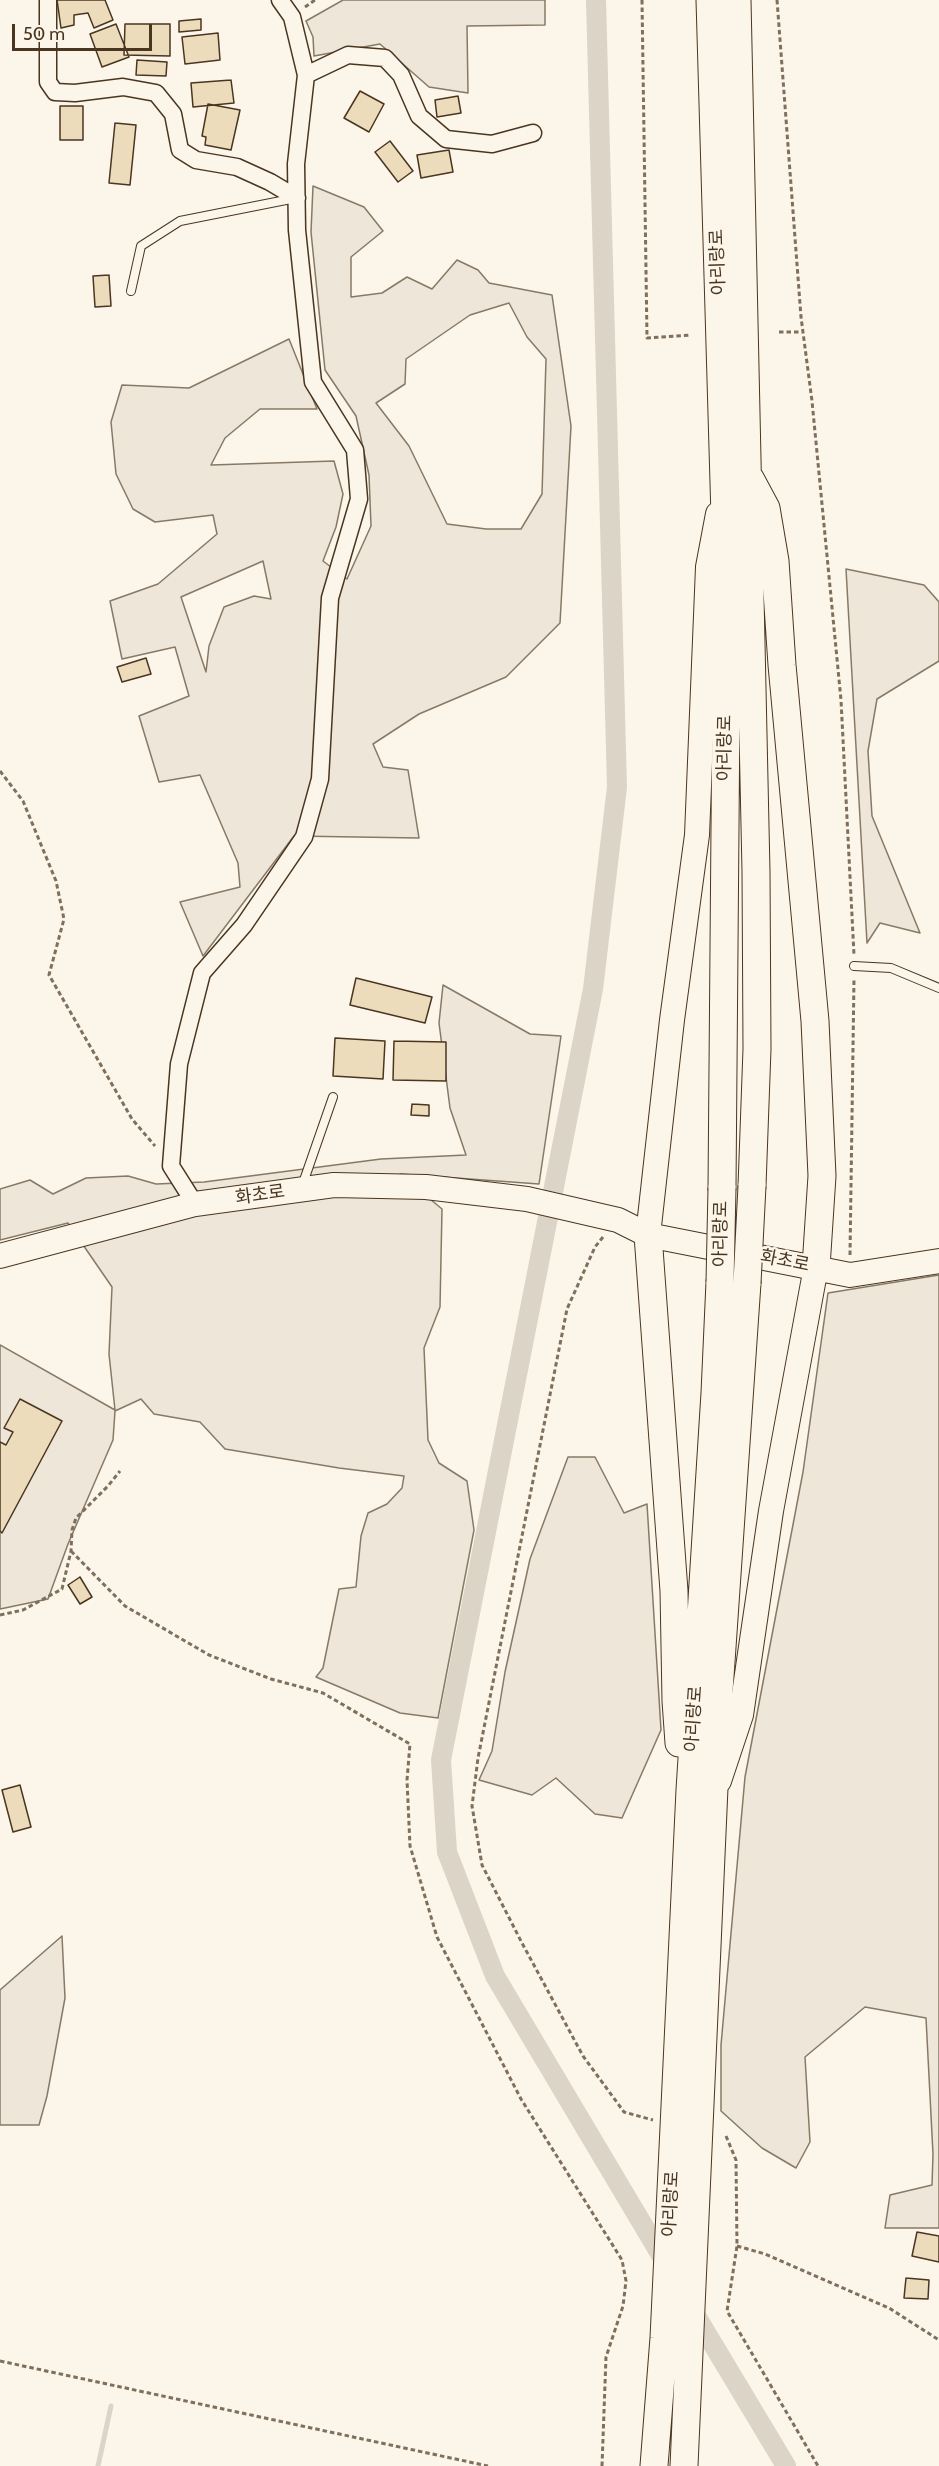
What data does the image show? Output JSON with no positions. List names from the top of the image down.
{
  "streets": {
    "main road": ["아리랑로"],
    "street": ["화초로"]
  },
  "scale_bar": "50 m"
}
